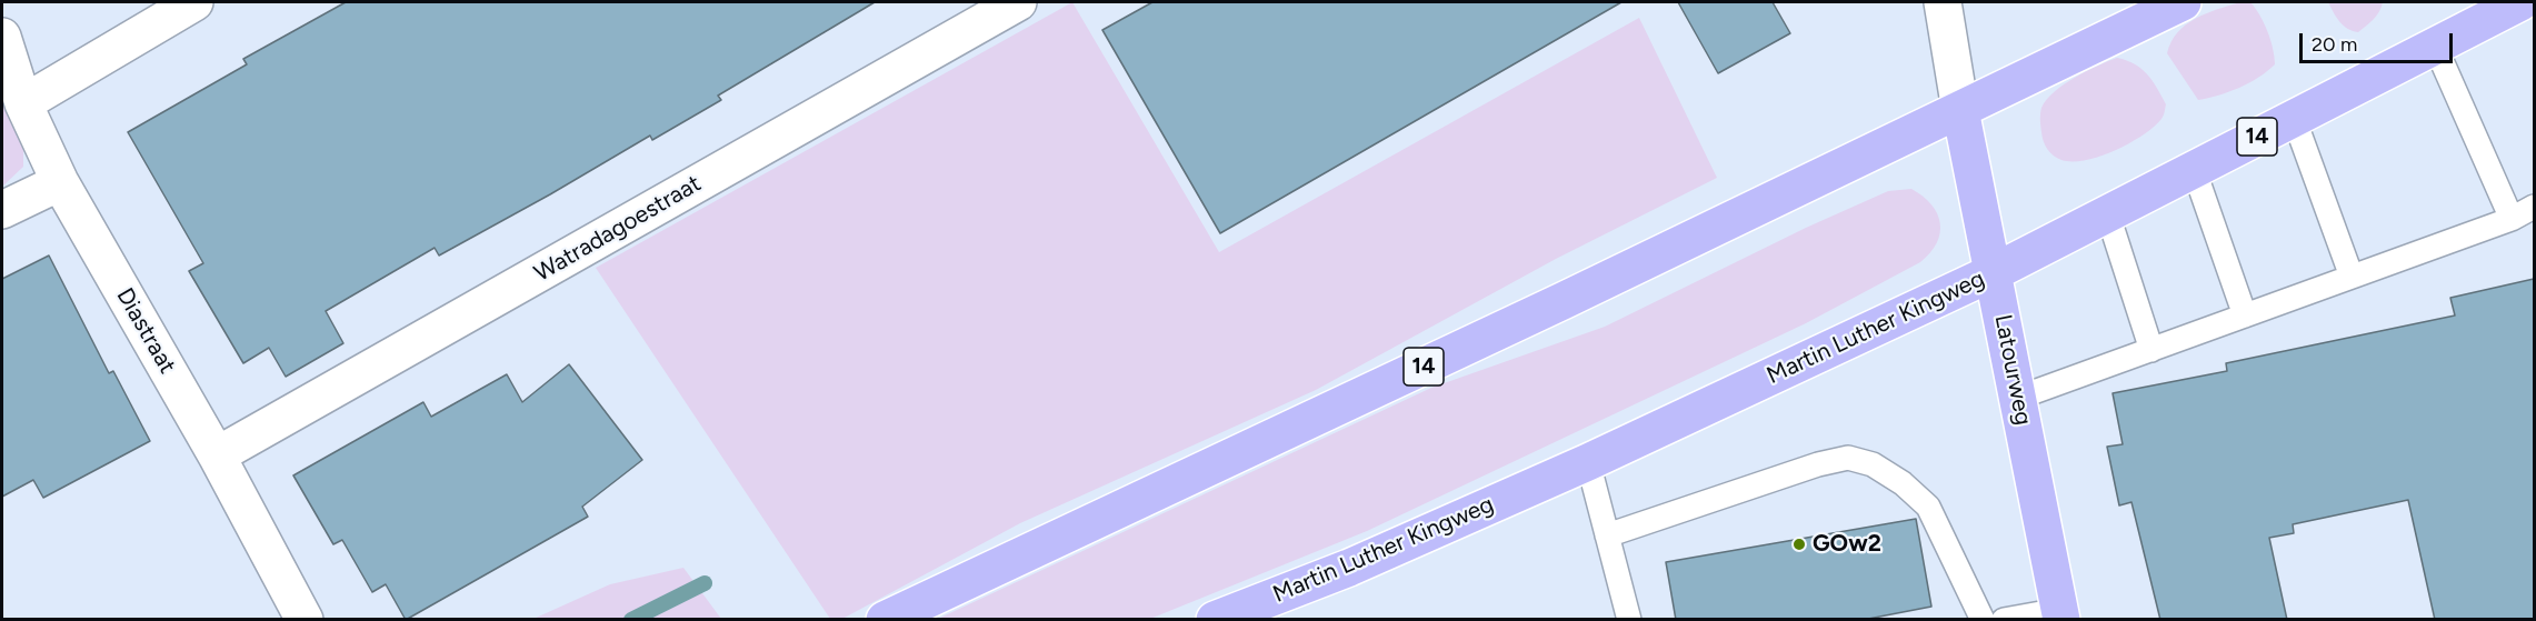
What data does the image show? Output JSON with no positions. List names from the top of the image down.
{
  "streets": {
    "main road": ["14", "Martin Luther Kingweg", "Latourweg"],
    "street": ["Watradagoestraat", "Diastraat"]
  },
  "crossings": [
    ["14", "Latourweg"],
    ["Watradagoestraat", "Diastraat"],
    ["Martin Luther Kingweg", "Latourweg"]
  ],
  "places": ["GOw2"],
  "scale_bar": "20 m"
}
